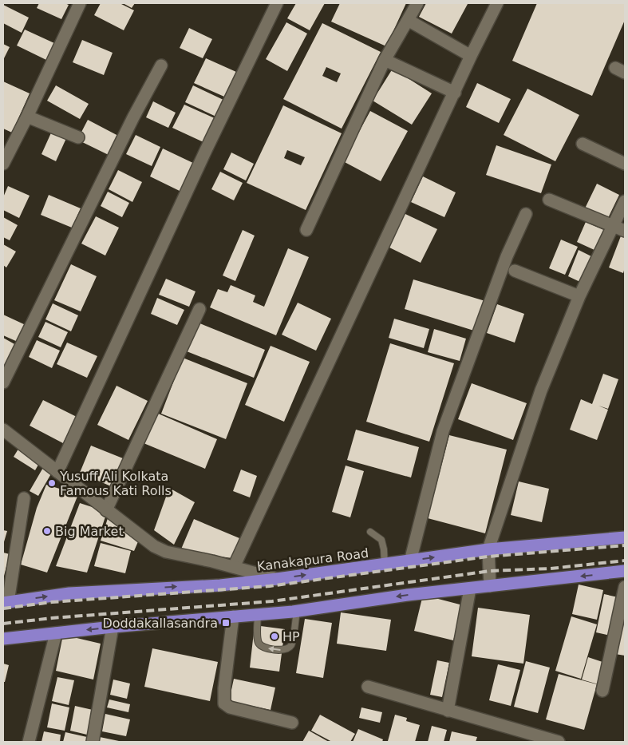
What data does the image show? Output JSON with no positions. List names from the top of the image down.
{
  "streets": {
    "highway": ["Kanakapura Road"]
  },
  "places": {
    "other": ["Yusuff Ali Kolkata Famous Kati Rolls", "Big Market", "HP"],
    "transit": ["Doddakallasandra"]
  }
}
